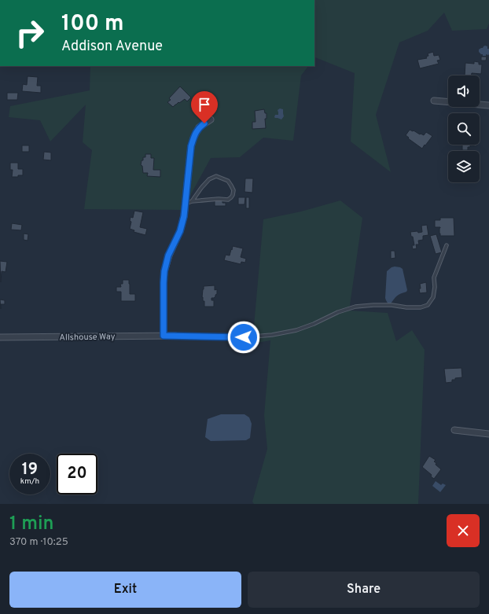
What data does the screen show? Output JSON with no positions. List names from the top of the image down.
{
  "streets": {
    "street": ["Allshouse Way"]
  },
  "page": {
    "turn": ["100 m", "Addison Avenue"],
    "speed": "19 km/h",
    "limit": "20",
    "heading": ["1 min", "370 m · 10:25"],
    "buttons": ["Exit", "Share"]
  }
}
